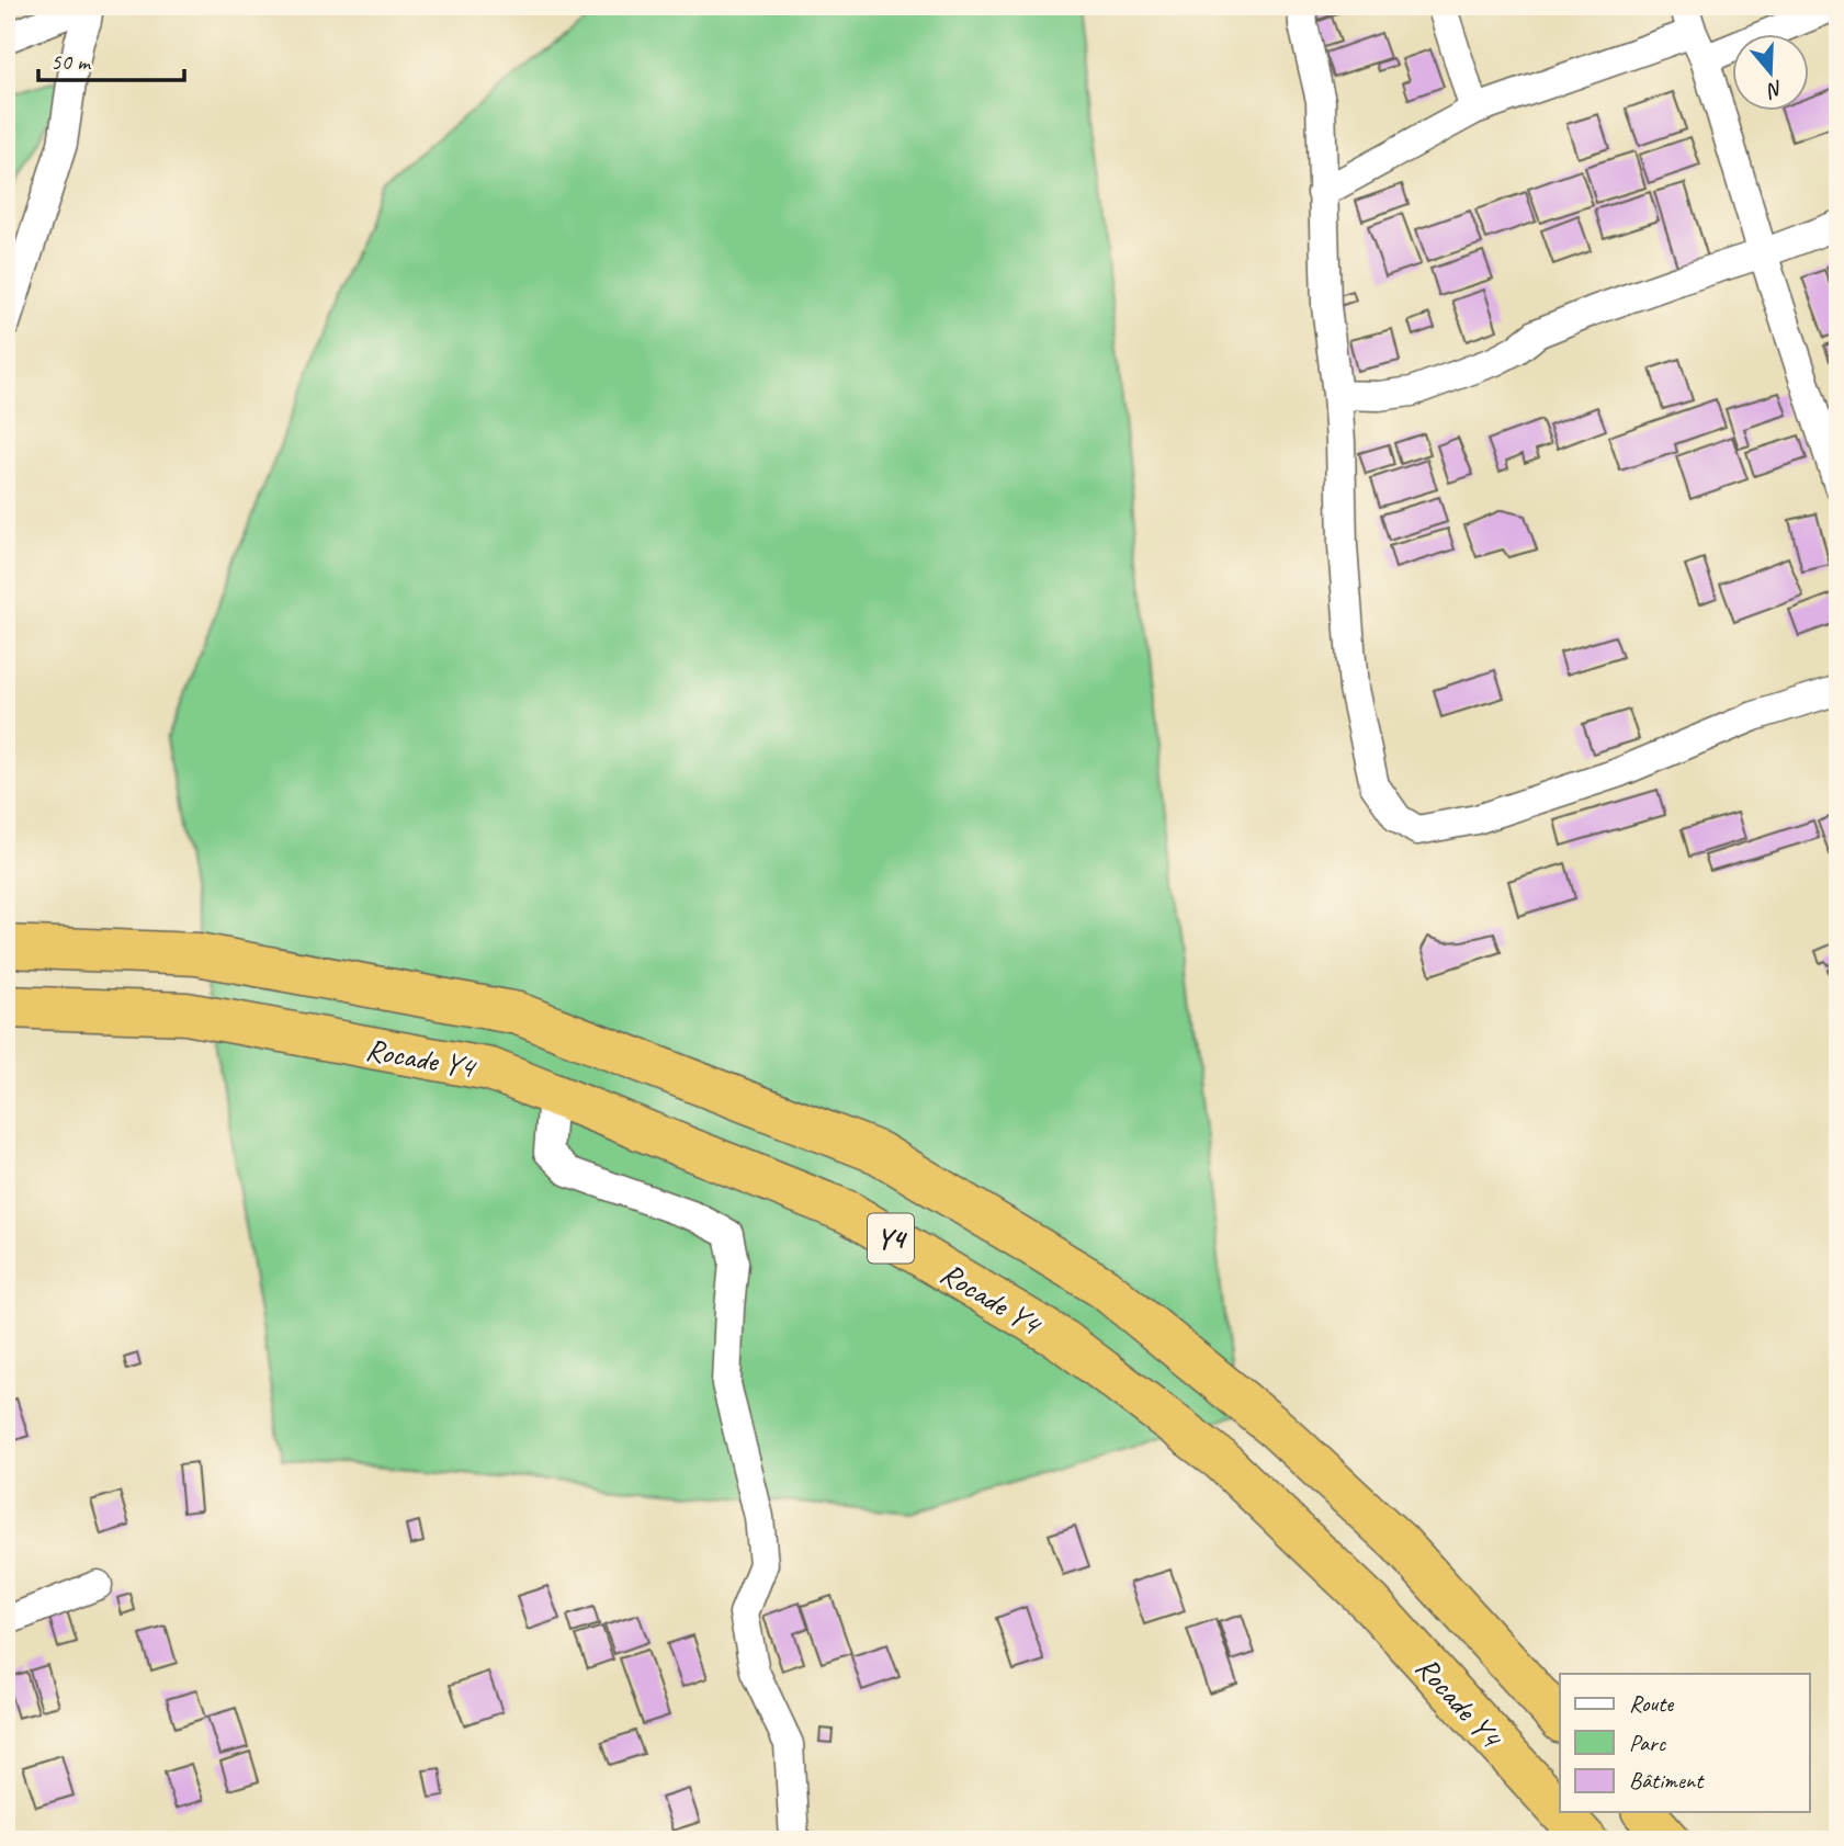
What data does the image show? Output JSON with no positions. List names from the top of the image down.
{
  "streets": {
    "highway": ["Rocade Y4", "Y4"]
  },
  "legend": ["Route", "Parc", "Bâtiment"],
  "scale_bar": "50 m",
  "north": "bottom"
}
